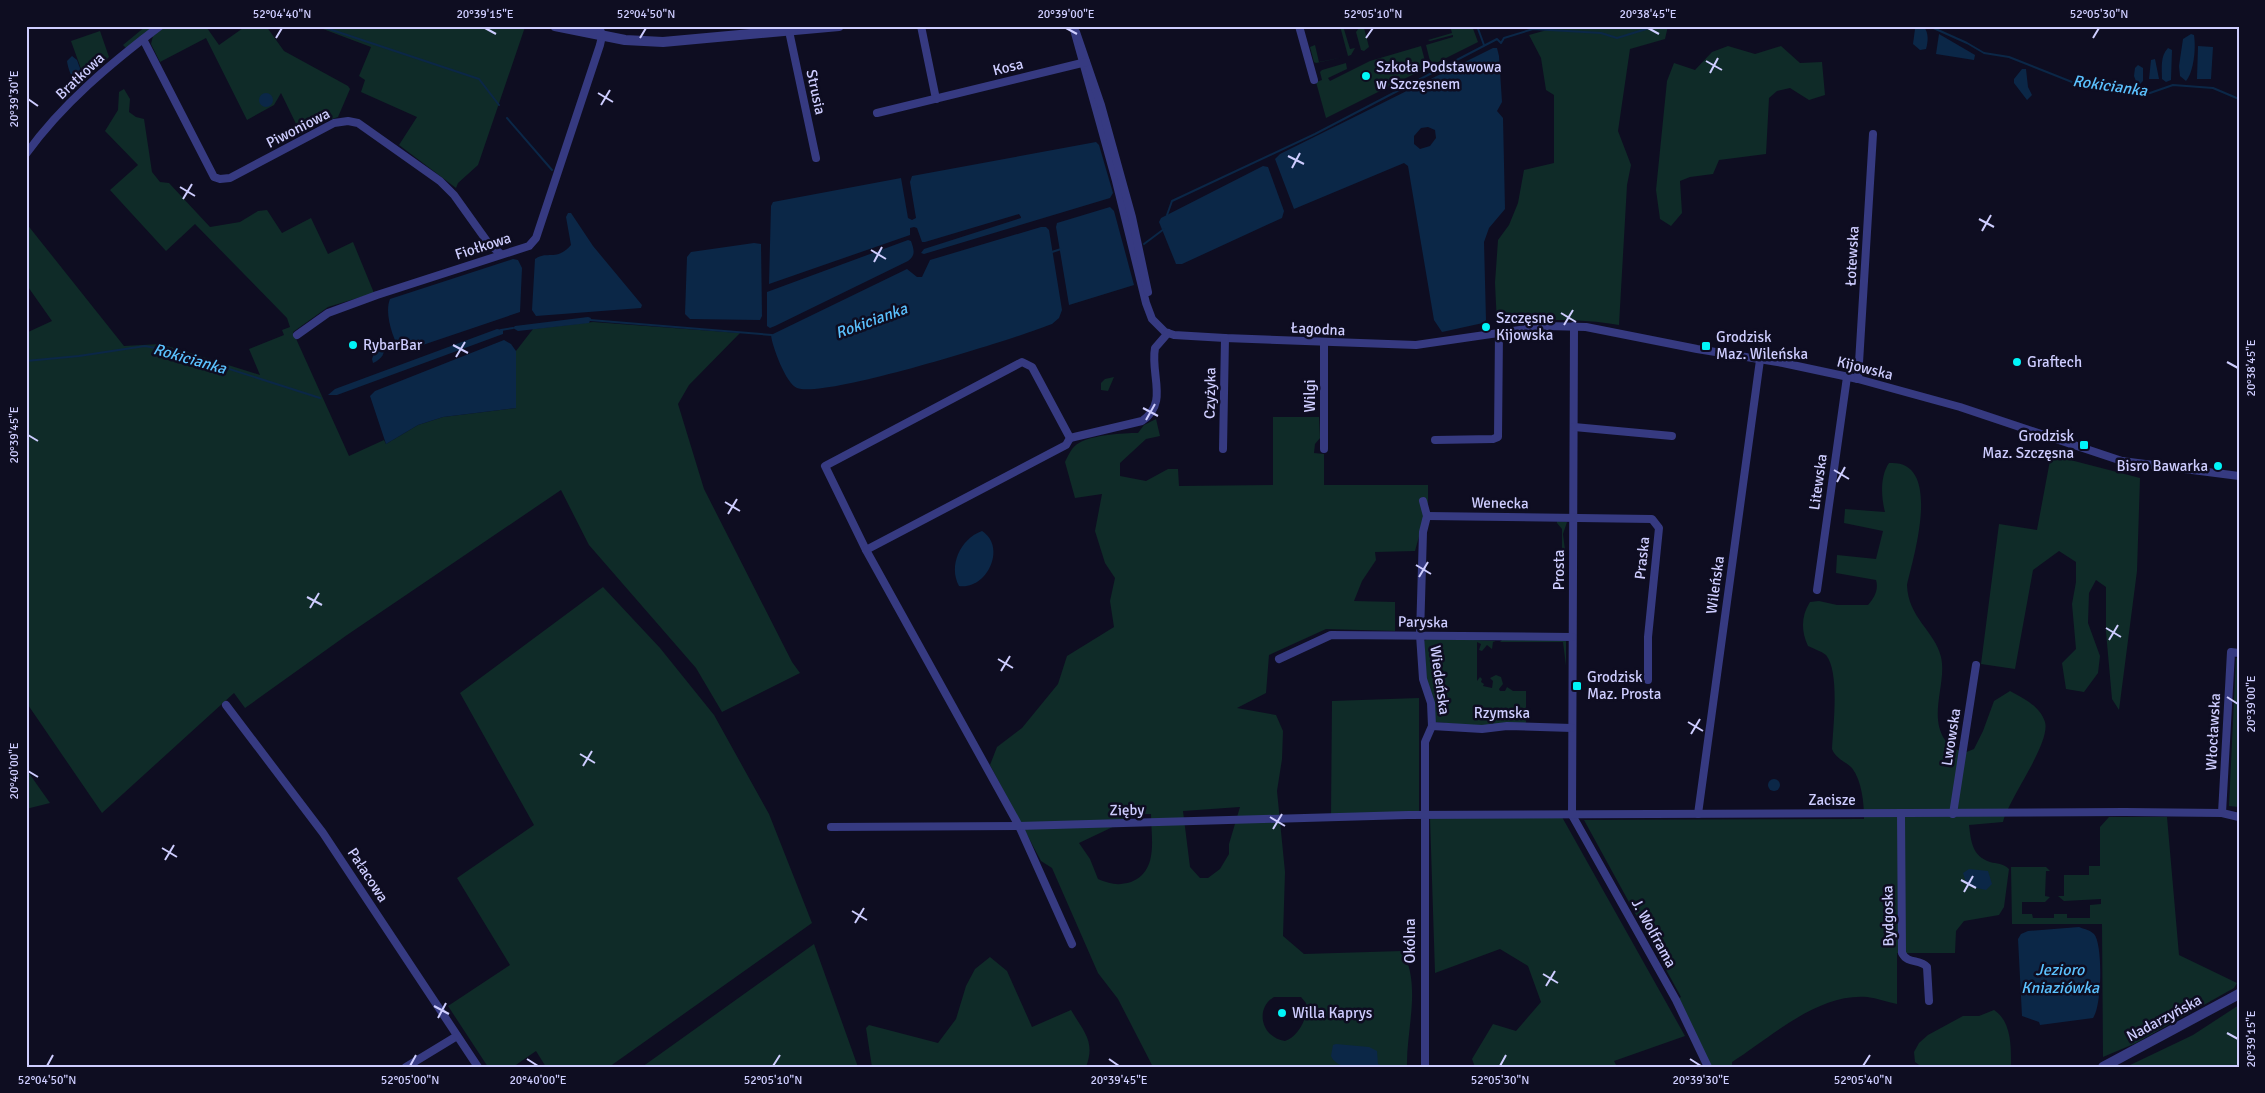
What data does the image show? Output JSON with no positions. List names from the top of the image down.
{
  "streets": {
    "street": [
      "Kosa",
      "Bratkowa",
      "Strusia",
      "Piwoniowa",
      "Fiołkowa",
      "Łotewska",
      "Łagodna",
      "Kijowska",
      "Czyżyka",
      "Wilgi",
      "Litewska",
      "Wenecka",
      "Praska",
      "Prosta",
      "Wileńska",
      "Paryska",
      "Wiedeńska",
      "Rzymska",
      "Włocławska",
      "Lwowska",
      "Zacisze",
      "Zięby",
      "Pałacowa",
      "Bydgoska",
      "J. Wolframa",
      "Okólna",
      "Nadarzyńska"
    ]
  },
  "crossings": [
    ["Bratkowa", "Piwoniowa"],
    ["Piwoniowa", "Fiołkowa"],
    ["Łotewska", "Kijowska"],
    ["Łagodna", "Kijowska"],
    ["Łagodna", "Czyżyka"],
    ["Łagodna", "Wilgi"],
    ["Łagodna", "Prosta"],
    ["Kijowska", "Litewska"],
    ["Kijowska", "Prosta"],
    ["Kijowska", "Wileńska"],
    ["Wenecka", "Praska"],
    ["Wenecka", "Prosta"],
    ["Wenecka", "Wiedeńska"],
    ["Praska", "Prosta"],
    ["Prosta", "Paryska"],
    ["Prosta", "Rzymska"],
    ["Prosta", "Zacisze"],
    ["Prosta", "J. Wolframa"],
    ["Wileńska", "Zacisze"],
    ["Paryska", "Wiedeńska"],
    ["Wiedeńska", "Rzymska"],
    ["Wiedeńska", "Zacisze"],
    ["Wiedeńska", "Zięby"],
    ["Wiedeńska", "Okólna"],
    ["Włocławska", "Zacisze"],
    ["Lwowska", "Zacisze"],
    ["Zacisze", "Zięby"],
    ["Zacisze", "Bydgoska"],
    ["Zacisze", "J. Wolframa"],
    ["Zacisze", "Okólna"],
    ["Zięby", "Okólna"]
  ],
  "water": ["Rokicianka", "Jezioro Kniaziówka"],
  "places": {
    "other": [
      "Szkoła Podstawowa w Szczęsnem",
      "Szczęsne Kijowska",
      "RybarBar",
      "Graftech",
      "Bisro Bawarka",
      "Willa Kaprys"
    ],
    "transit": ["Grodzisk Maz. Wileńska", "Grodzisk Maz. Szczęsna", "Grodzisk Maz. Prosta"]
  },
  "coordinates": [
    "52°04'40\"N",
    "20°39'15\"E",
    "52°04'50\"N",
    "20°39'00\"E",
    "52°05'10\"N",
    "20°38'45\"E",
    "52°05'30\"N",
    "20°39'30\"E",
    "20°39'45\"E",
    "20°40'00\"E",
    "52°05'00\"N",
    "52°05'40\"N"
  ]
}
